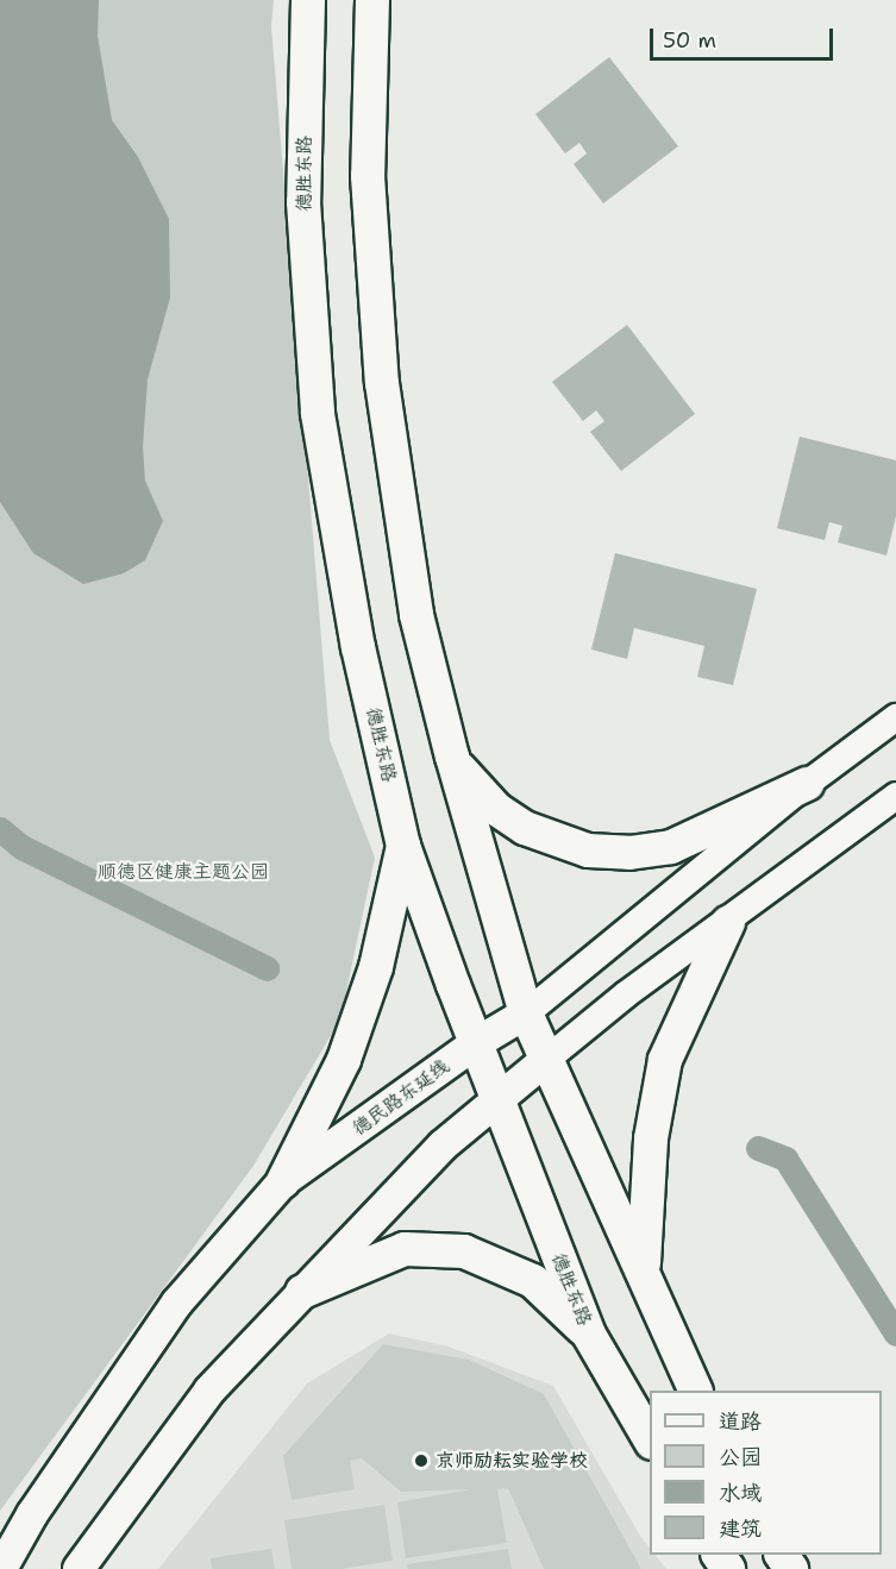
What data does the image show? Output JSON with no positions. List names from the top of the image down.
{
  "streets": {
    "main road": ["德胜东路", "德民路东延线"]
  },
  "crossings": [
    ["德胜东路", "德民路东延线"]
  ],
  "parks": ["顺德区健康主题公园"],
  "places": ["京师励耘实验学校"],
  "legend": [
    "道路",
    "公园",
    "水域",
    "建筑"
  ],
  "scale_bar": "50 m"
}
